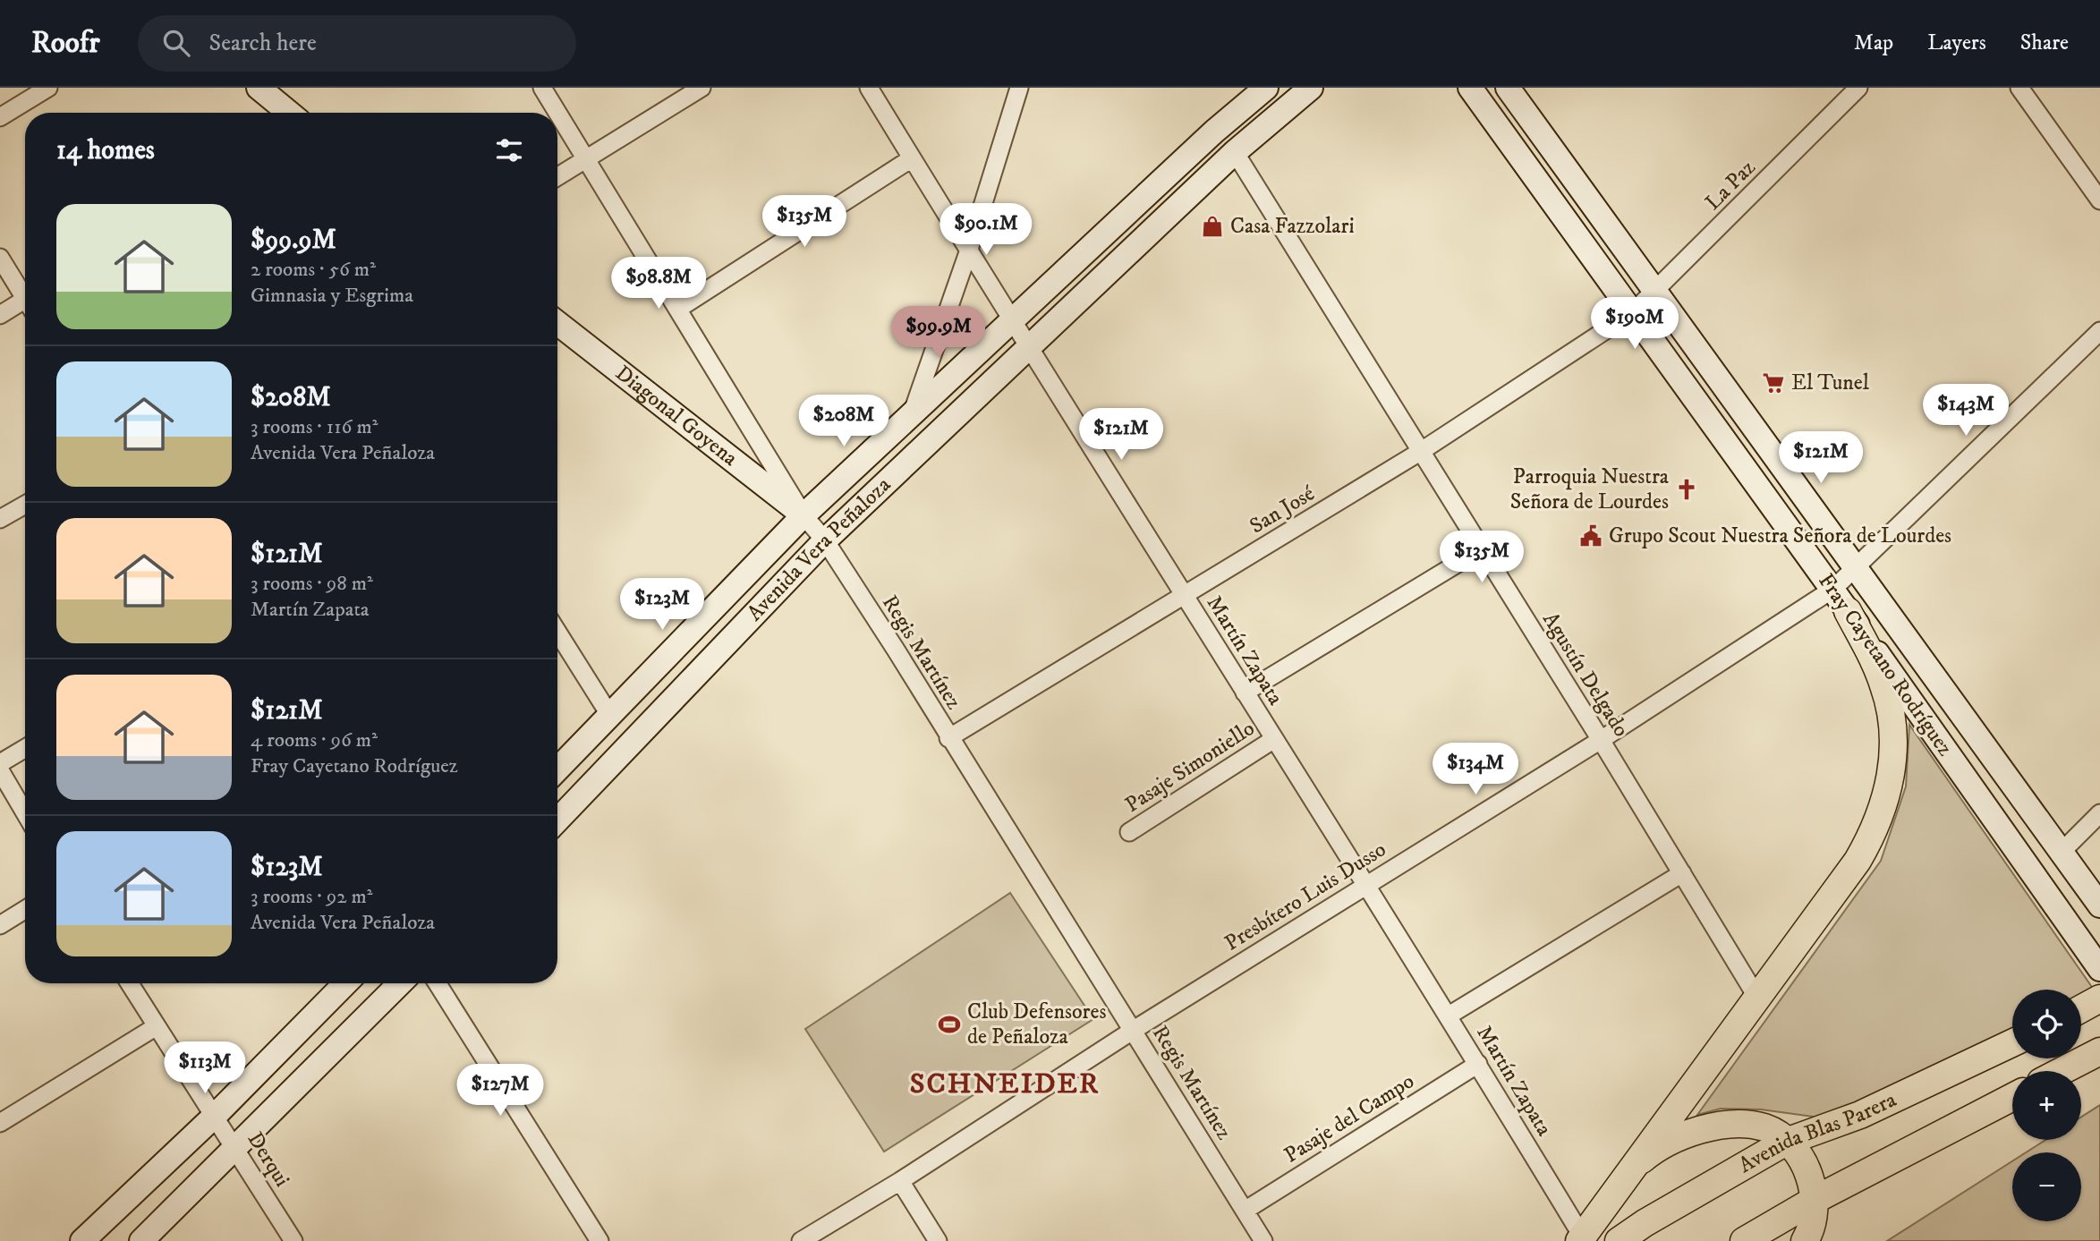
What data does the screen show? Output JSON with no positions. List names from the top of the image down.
{
  "streets": {
    "main road": [
      "Diagonal Goyena",
      "Avenida Vera Peñaloza",
      "Fray Cayetano Rodríguez",
      "Avenida Blas Parera"
    ],
    "street": [
      "La Paz",
      "San José",
      "Martín Zapata",
      "Regis Martínez",
      "Agustín Delgado",
      "Pasaje Simoniello",
      "Presbítero Luis Dusso",
      "Pasaje del Campo",
      "Derqui"
    ]
  },
  "crossings": [
    ["La Paz", "San José"],
    ["La Paz", "Fray Cayetano Rodríguez"],
    ["Diagonal Goyena", "Avenida Vera Peñaloza"],
    ["Diagonal Goyena", "Regis Martínez"],
    ["San José", "Martín Zapata"],
    ["San José", "Regis Martínez"],
    ["San José", "Fray Cayetano Rodríguez"],
    ["San José", "Agustín Delgado"],
    ["Avenida Vera Peñaloza", "Martín Zapata"],
    ["Avenida Vera Peñaloza", "Regis Martínez"],
    ["Avenida Vera Peñaloza", "Agustín Delgado"],
    ["Martín Zapata", "Pasaje Simoniello"],
    ["Martín Zapata", "Presbítero Luis Dusso"],
    ["Martín Zapata", "Pasaje del Campo"],
    ["Regis Martínez", "Presbítero Luis Dusso"],
    ["Regis Martínez", "Pasaje del Campo"],
    ["Fray Cayetano Rodríguez", "Presbítero Luis Dusso"],
    ["Agustín Delgado", "Pasaje Simoniello"],
    ["Agustín Delgado", "Presbítero Luis Dusso"]
  ],
  "districts": ["SCHNEIDER"],
  "places": {
    "shop": ["Casa Fazzolari"],
    "supermarket": ["El Tunel"],
    "church": ["Parroquia Nuestra Señora de Lourdes"],
    "public building": ["Grupo Scout Nuestra Señora de Lourdes"],
    "sports": ["Club Defensores de Peñaloza"]
  },
  "page": {
    "header": "Roofr",
    "search": "Search here",
    "nav": ["Map", "Layers", "Share"],
    "heading": "14 homes",
    "list": [
      {
        "name": "$99.9M",
        "note": "2 rooms · 56 m² · Gimnasia y Esgrima"
      },
      {
        "name": "$208M",
        "note": "3 rooms · 116 m² · Avenida Vera Peñaloza"
      },
      {
        "name": "$121M",
        "note": "3 rooms · 98 m² · Martín Zapata"
      },
      {
        "name": "$121M",
        "note": "4 rooms · 96 m² · Fray Cayetano Rodríguez"
      },
      {
        "name": "$123M",
        "note": "3 rooms · 92 m² · Avenida Vera Peñaloza"
      }
    ],
    "price": [
      "$135M",
      "$90.1M",
      "$98.8M",
      "$190M",
      "$99.9M",
      "$143M",
      "$208M",
      "$121M",
      "$121M",
      "$135M",
      "$123M",
      "$134M",
      "$113M",
      "$127M"
    ],
    "map_buttons": ["+", "−"]
  }
}
